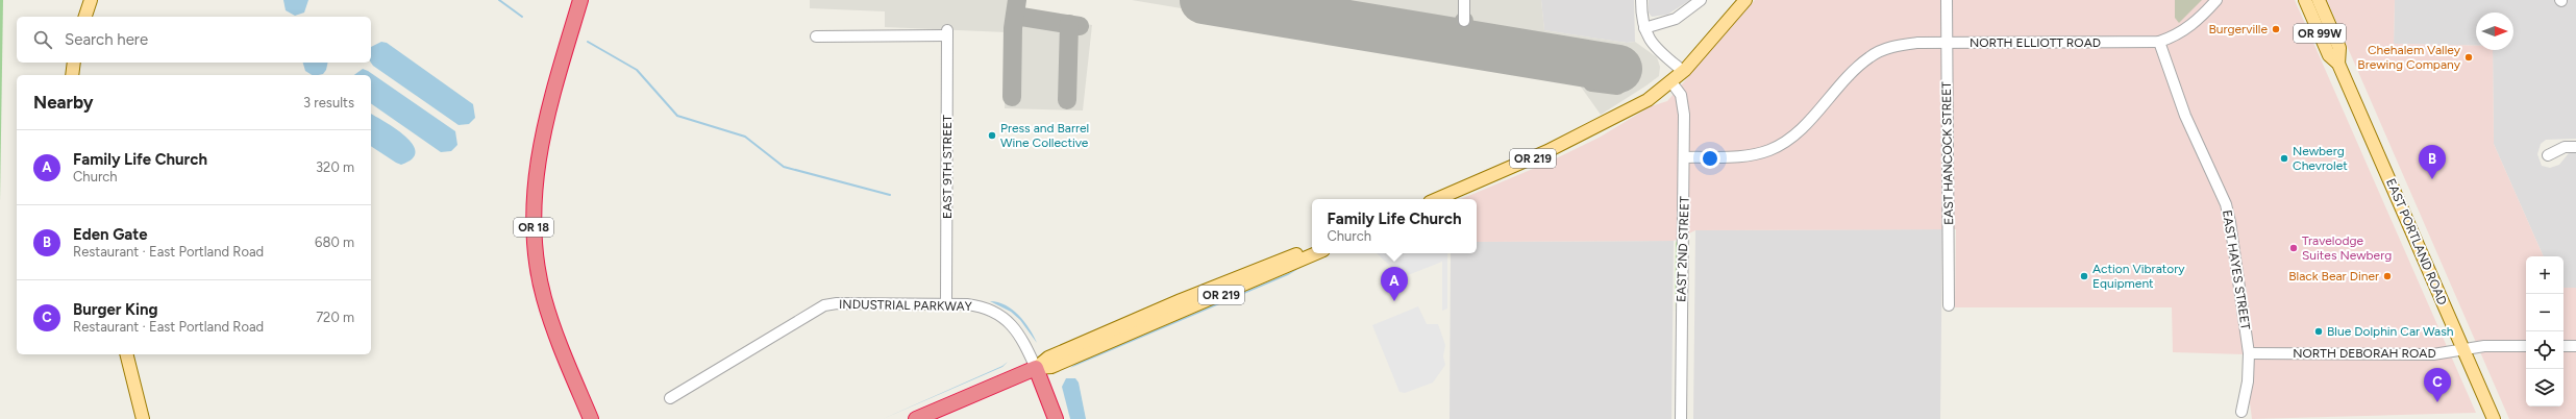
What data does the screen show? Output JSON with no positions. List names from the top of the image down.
{
  "streets": {
    "highway": ["OR 219", "OR 18"],
    "main road": ["OR 99W", "EAST PORTLAND ROAD"],
    "street": [
      "NORTH ELLIOTT ROAD",
      "EAST HANCOCK STREET",
      "EAST 9TH STREET",
      "EAST 2ND STREET",
      "EAST HAYES STREET",
      "INDUSTRIAL PARKWAY",
      "NORTH DEBORAH ROAD"
    ]
  },
  "crossings": [
    ["NORTH ELLIOTT ROAD", "EAST HANCOCK STREET"],
    ["NORTH ELLIOTT ROAD", "EAST 2ND STREET"],
    ["NORTH ELLIOTT ROAD", "EAST HAYES STREET"],
    ["OR 219", "EAST 2ND STREET"],
    ["OR 219", "INDUSTRIAL PARKWAY"],
    ["EAST 9TH STREET", "INDUSTRIAL PARKWAY"],
    ["EAST PORTLAND ROAD", "NORTH DEBORAH ROAD"],
    ["EAST HAYES STREET", "NORTH DEBORAH ROAD"]
  ],
  "places": [
    "Burgerville",
    "Chehalem Valley Brewing Company",
    "Press and Barrel Wine Collective",
    "Newberg Chevrolet",
    "Travelodge Suites Newberg",
    "Action Vibratory Equipment",
    "Black Bear Diner",
    "Blue Dolphin Car Wash"
  ],
  "north": "right",
  "page": {
    "search": "Search here",
    "heading": ["Nearby", "3 results"],
    "list": [
      {
        "mark": "A",
        "name": "Family Life Church",
        "note": "Church",
        "value": "320 m"
      },
      {
        "mark": "B",
        "name": "Eden Gate",
        "note": "Restaurant · East Portland Road",
        "value": "680 m"
      },
      {
        "mark": "C",
        "name": "Burger King",
        "note": "Restaurant · East Portland Road",
        "value": "720 m"
      }
    ],
    "pins": ["B", "A", "C"],
    "popup": ["Family Life Church", "Church"],
    "map_buttons": ["+", "−"]
  }
}
